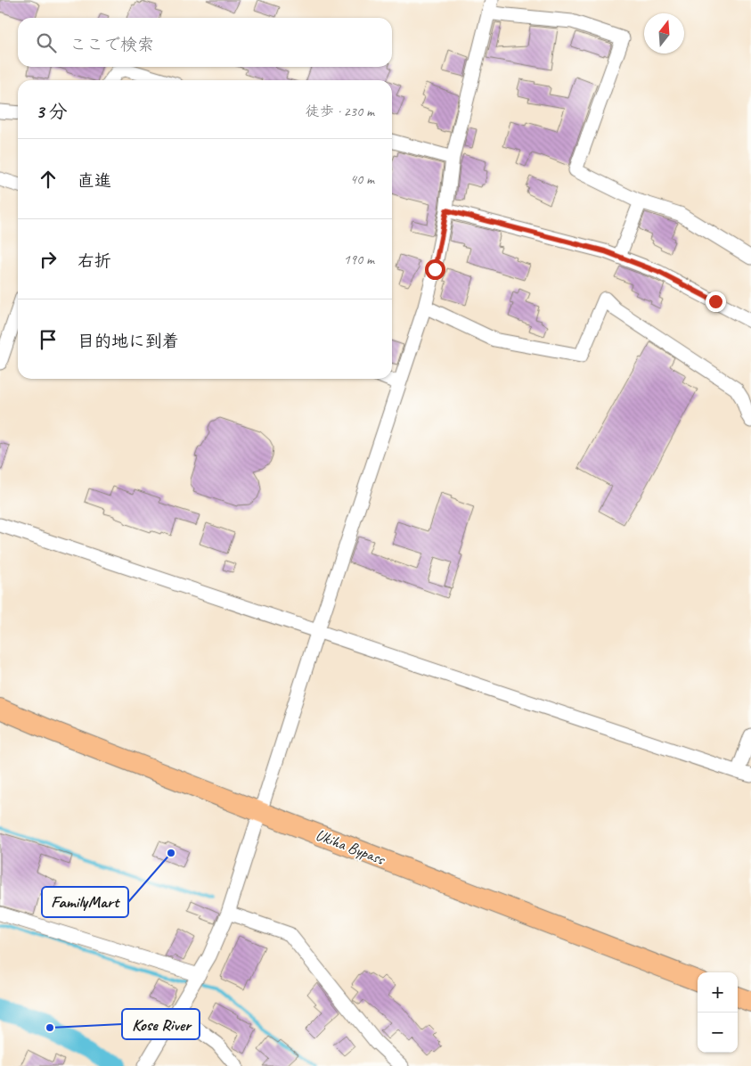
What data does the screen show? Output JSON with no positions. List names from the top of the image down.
{
  "streets": {
    "highway": ["Ukiha Bypass"]
  },
  "places": ["FamilyMart", "Kose River"],
  "north": "top",
  "page": {
    "search": "ここで検索",
    "heading": ["3 分", "徒歩 · 230 m"],
    "list": [
      ["直進", "40 m"],
      ["右折", "190 m"],
      "目的地に到着"
    ],
    "map_buttons": ["+", "−"]
  }
}
